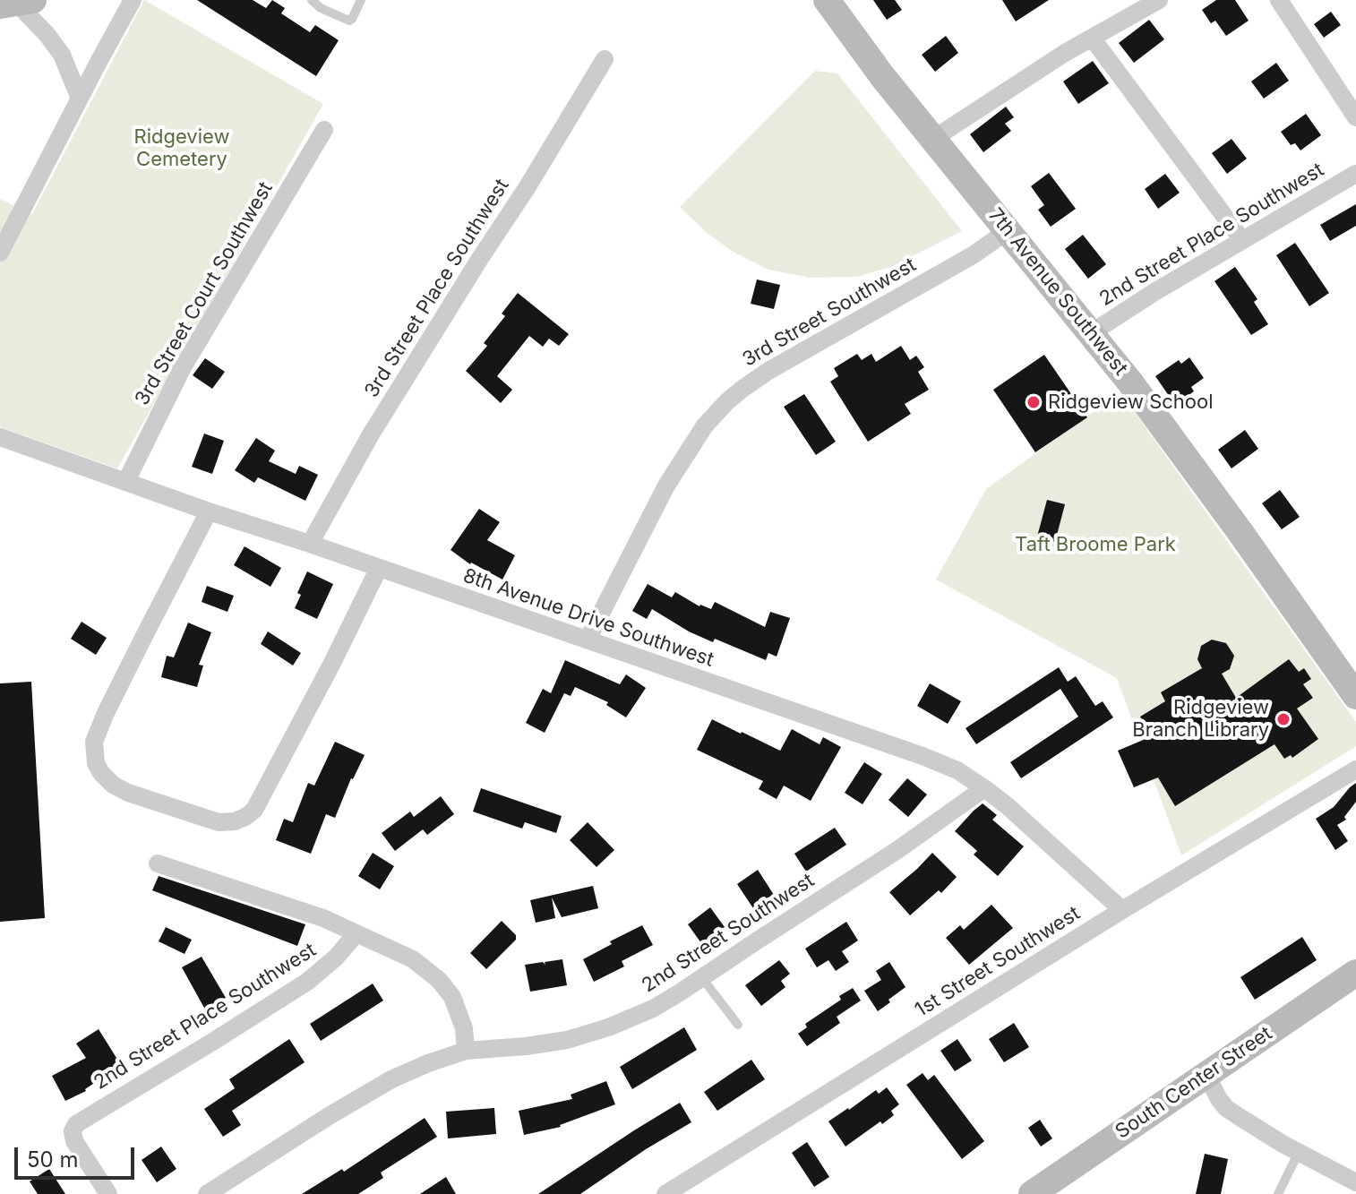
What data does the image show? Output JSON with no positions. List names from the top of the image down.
{
  "streets": {
    "street": [
      "2nd Street Place Southwest",
      "3rd Street Place Southwest",
      "7th Avenue Southwest",
      "3rd Street Court Southwest",
      "3rd Street Southwest",
      "8th Avenue Drive Southwest",
      "2nd Street Southwest",
      "1st Street Southwest",
      "South Center Street"
    ]
  },
  "crossings": [
    ["2nd Street Place Southwest", "7th Avenue Southwest"],
    ["3rd Street Place Southwest", "8th Avenue Drive Southwest"],
    ["7th Avenue Southwest", "3rd Street Southwest"],
    ["3rd Street Court Southwest", "8th Avenue Drive Southwest"],
    ["3rd Street Southwest", "8th Avenue Drive Southwest"],
    ["8th Avenue Drive Southwest", "2nd Street Southwest"],
    ["8th Avenue Drive Southwest", "1st Street Southwest"]
  ],
  "parks": ["Ridgeview Cemetery", "Taft Broome Park"],
  "places": ["Ridgeview School", "Ridgeview Branch Library"],
  "scale_bar": "50 m"
}
